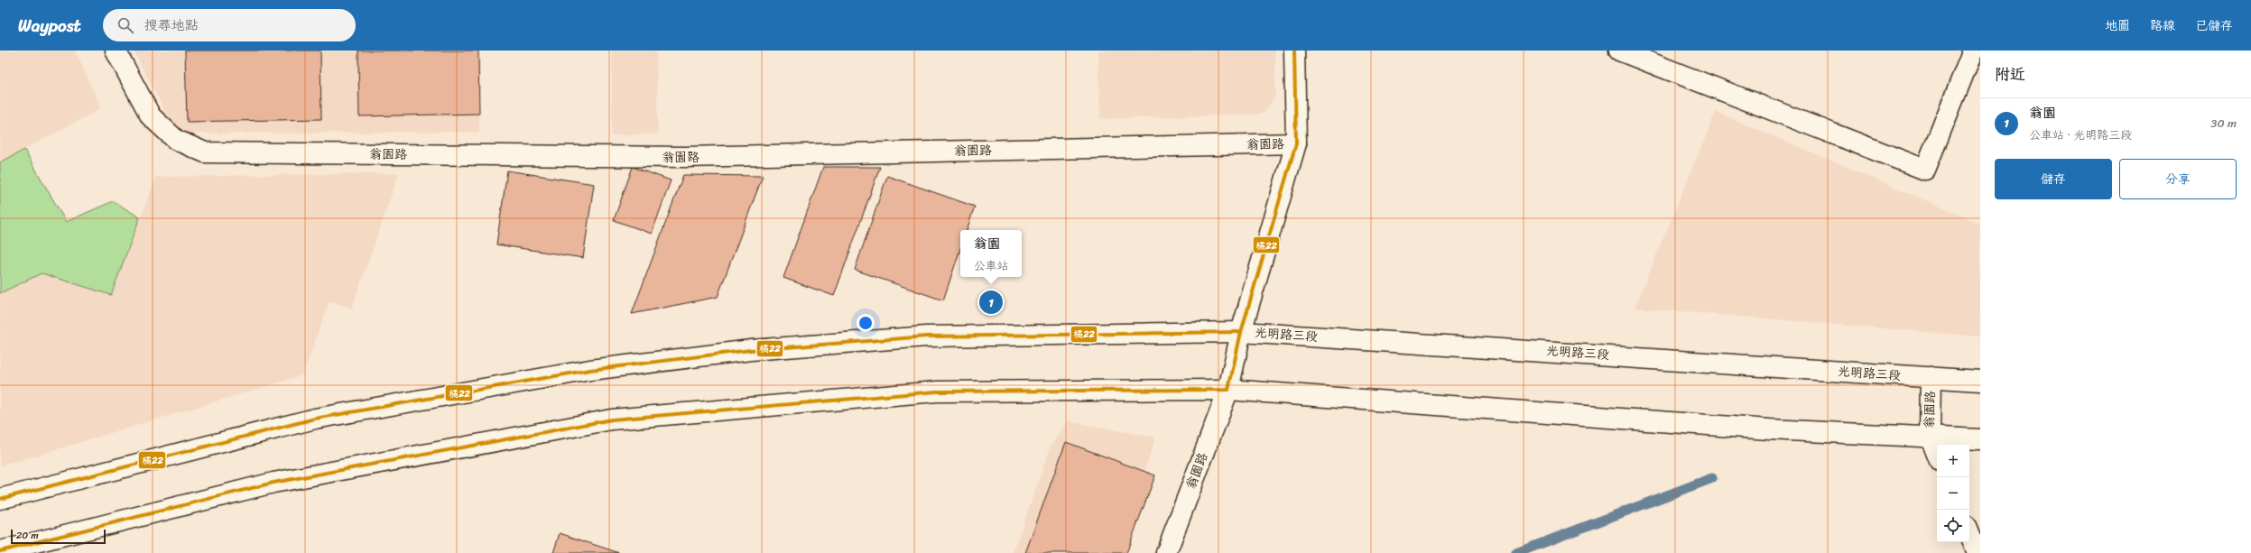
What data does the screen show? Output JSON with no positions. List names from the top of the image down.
{
  "streets": {
    "street": ["翁園路", "光明路三段"]
  },
  "crossings": [
    ["翁園路", "光明路三段"]
  ],
  "lines": ["transit line 橘22"],
  "scale_bar": "20 m",
  "page": {
    "header": "Waypost",
    "search": "搜尋地點",
    "nav": ["地圖", "路線", "已儲存"],
    "heading": "附近",
    "list": [
      {
        "mark": "1",
        "name": "翁園",
        "note": "公車站 · 光明路三段",
        "value": "30 m"
      }
    ],
    "buttons": ["儲存", "分享"],
    "popup": ["翁園", "公車站"],
    "pins": "1",
    "map_buttons": ["+", "−"],
    "scale": "20 m"
  }
}
